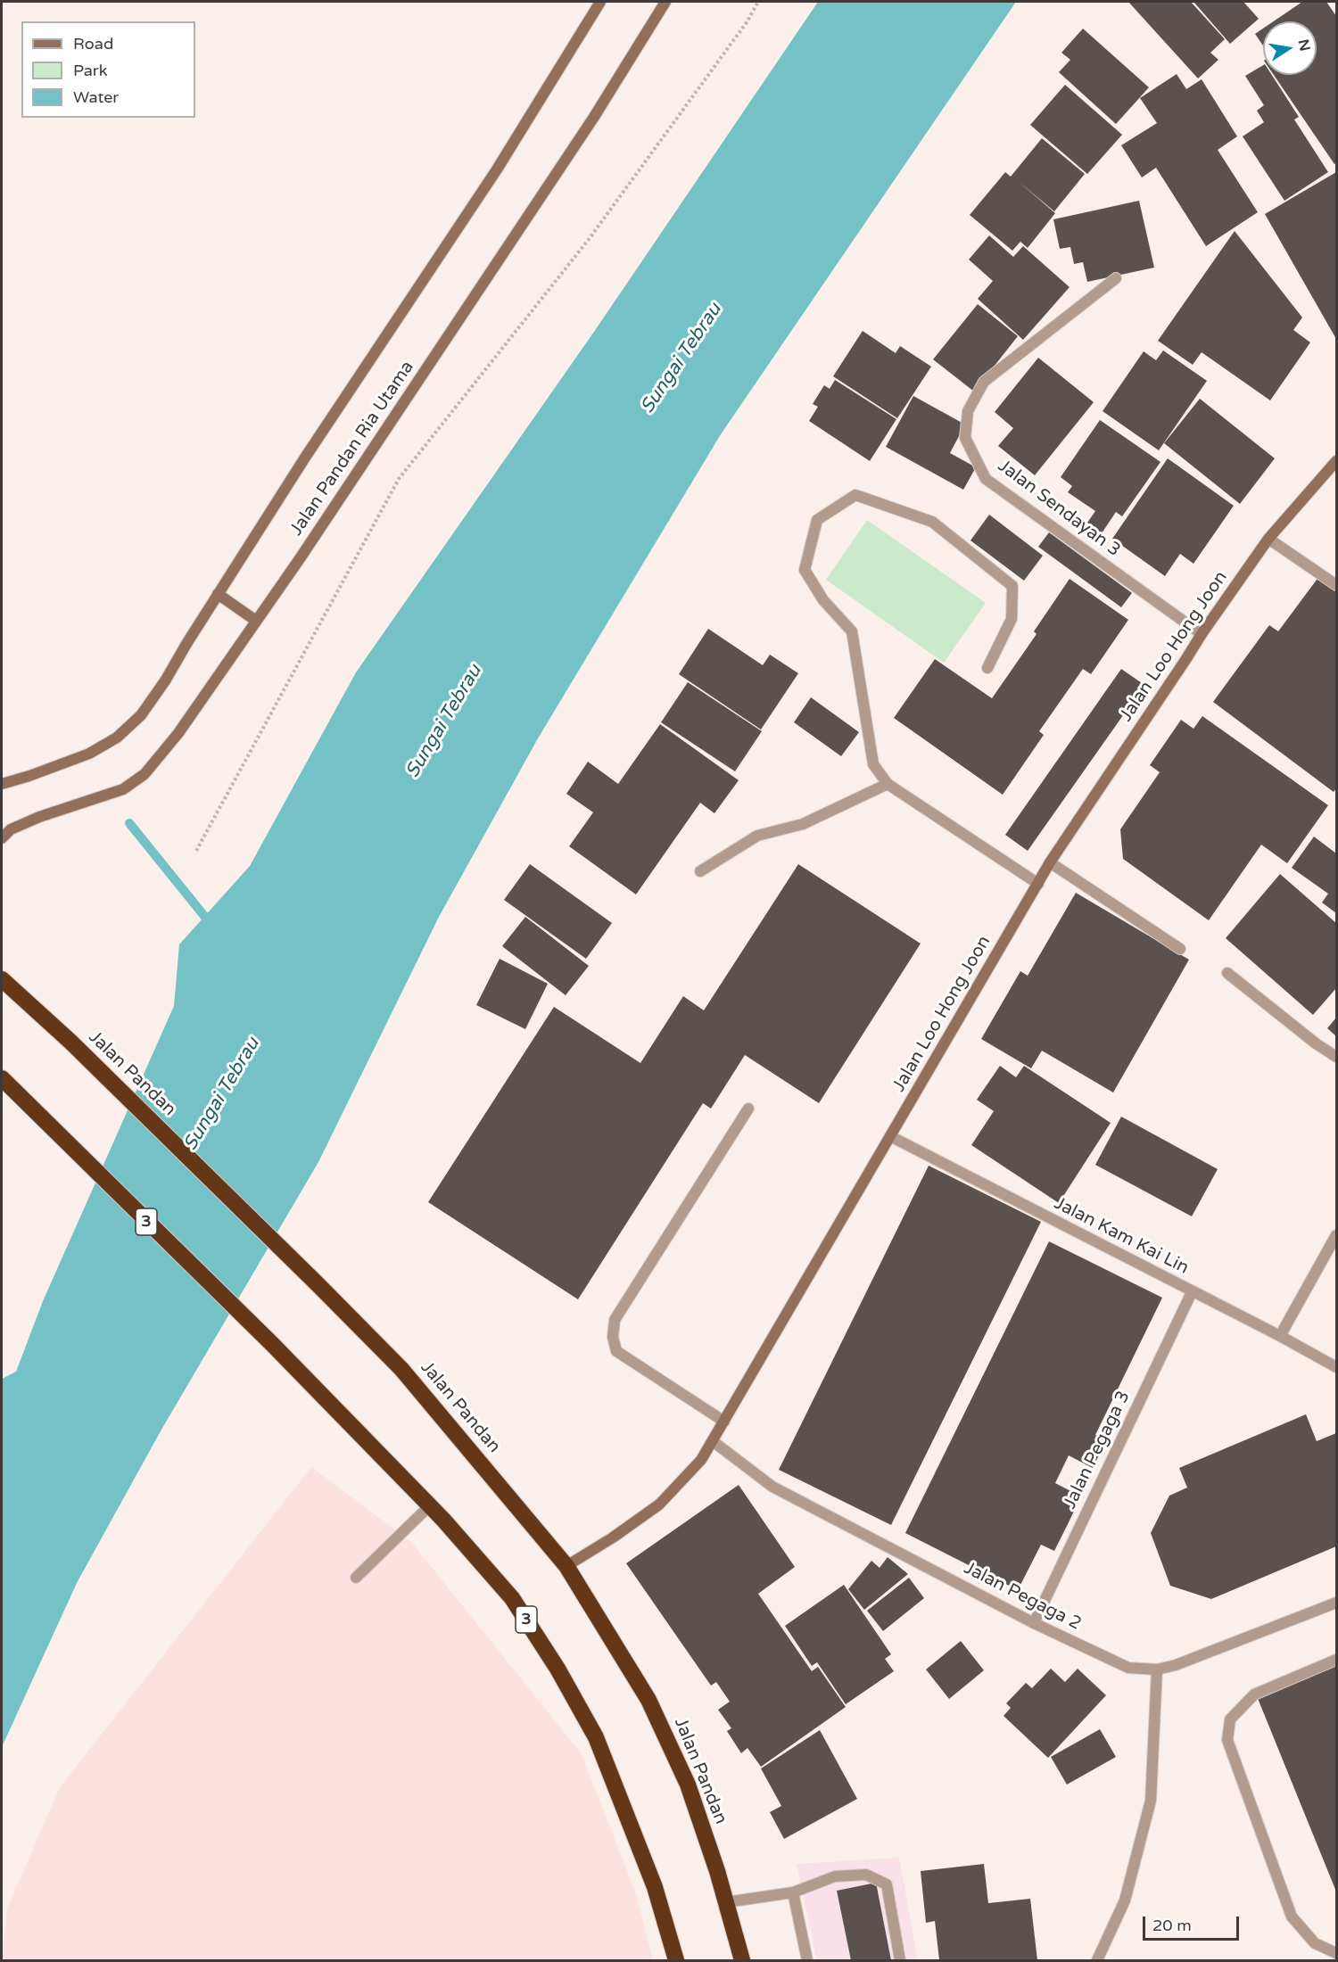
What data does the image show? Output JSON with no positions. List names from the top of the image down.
{
  "streets": {
    "highway": ["Jalan Pandan", "3"],
    "street": [
      "Jalan Pandan Ria Utama",
      "Jalan Sendayan 3",
      "Jalan Loo Hong Joon",
      "Jalan Kam Kai Lin",
      "Jalan Pegaga 3",
      "Jalan Pegaga 2"
    ]
  },
  "crossings": [
    ["Jalan Sendayan 3", "Jalan Loo Hong Joon"],
    ["Jalan Loo Hong Joon", "Jalan Pandan"],
    ["Jalan Loo Hong Joon", "Jalan Kam Kai Lin"],
    ["Jalan Loo Hong Joon", "Jalan Pegaga 2"],
    ["Jalan Kam Kai Lin", "Jalan Pegaga 3"],
    ["Jalan Pegaga 3", "Jalan Pegaga 2"]
  ],
  "water": ["Sungai Tebrau"],
  "legend": ["Road", "Park", "Water"],
  "scale_bar": "20 m",
  "north": "right"
}
